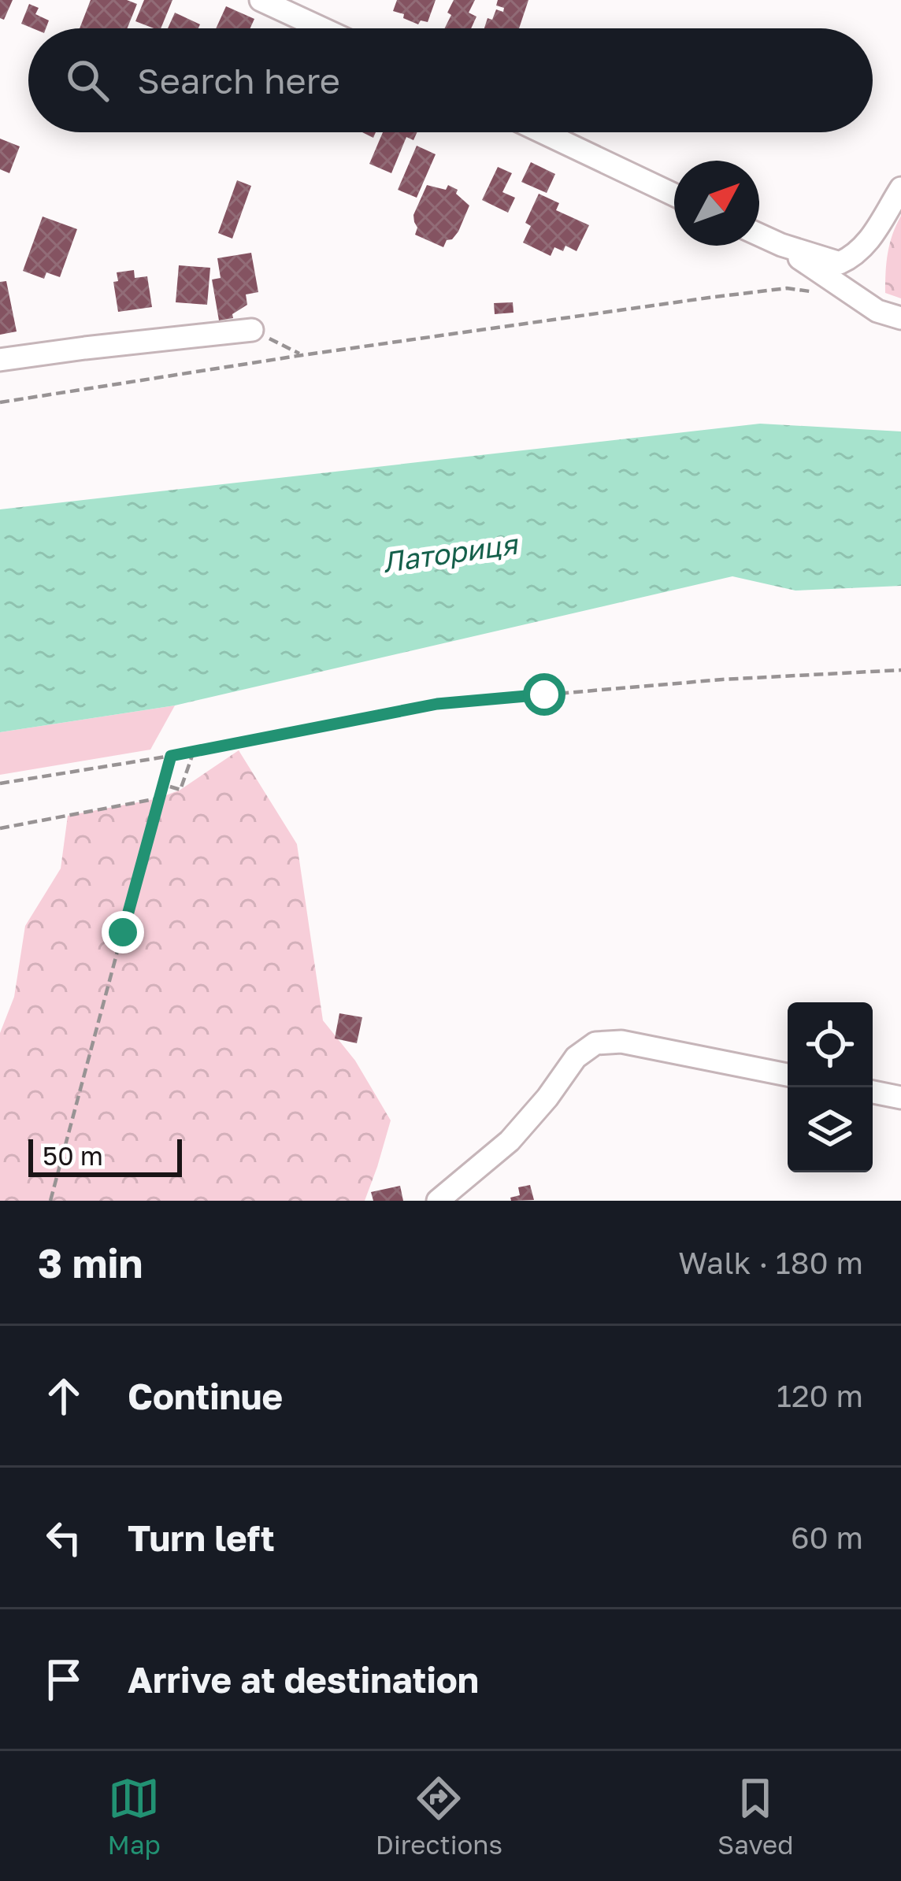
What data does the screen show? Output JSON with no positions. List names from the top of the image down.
{
  "water": ["Латориця"],
  "scale_bar": "50 m",
  "north": "top right",
  "page": {
    "search": "Search here",
    "scale": "50 m",
    "heading": ["3 min", "Walk · 180 m"],
    "list": [
      ["Continue", "120 m"],
      ["Turn left", "60 m"],
      "Arrive at destination"
    ],
    "nav": ["Map", "Directions", "Saved"]
  }
}
